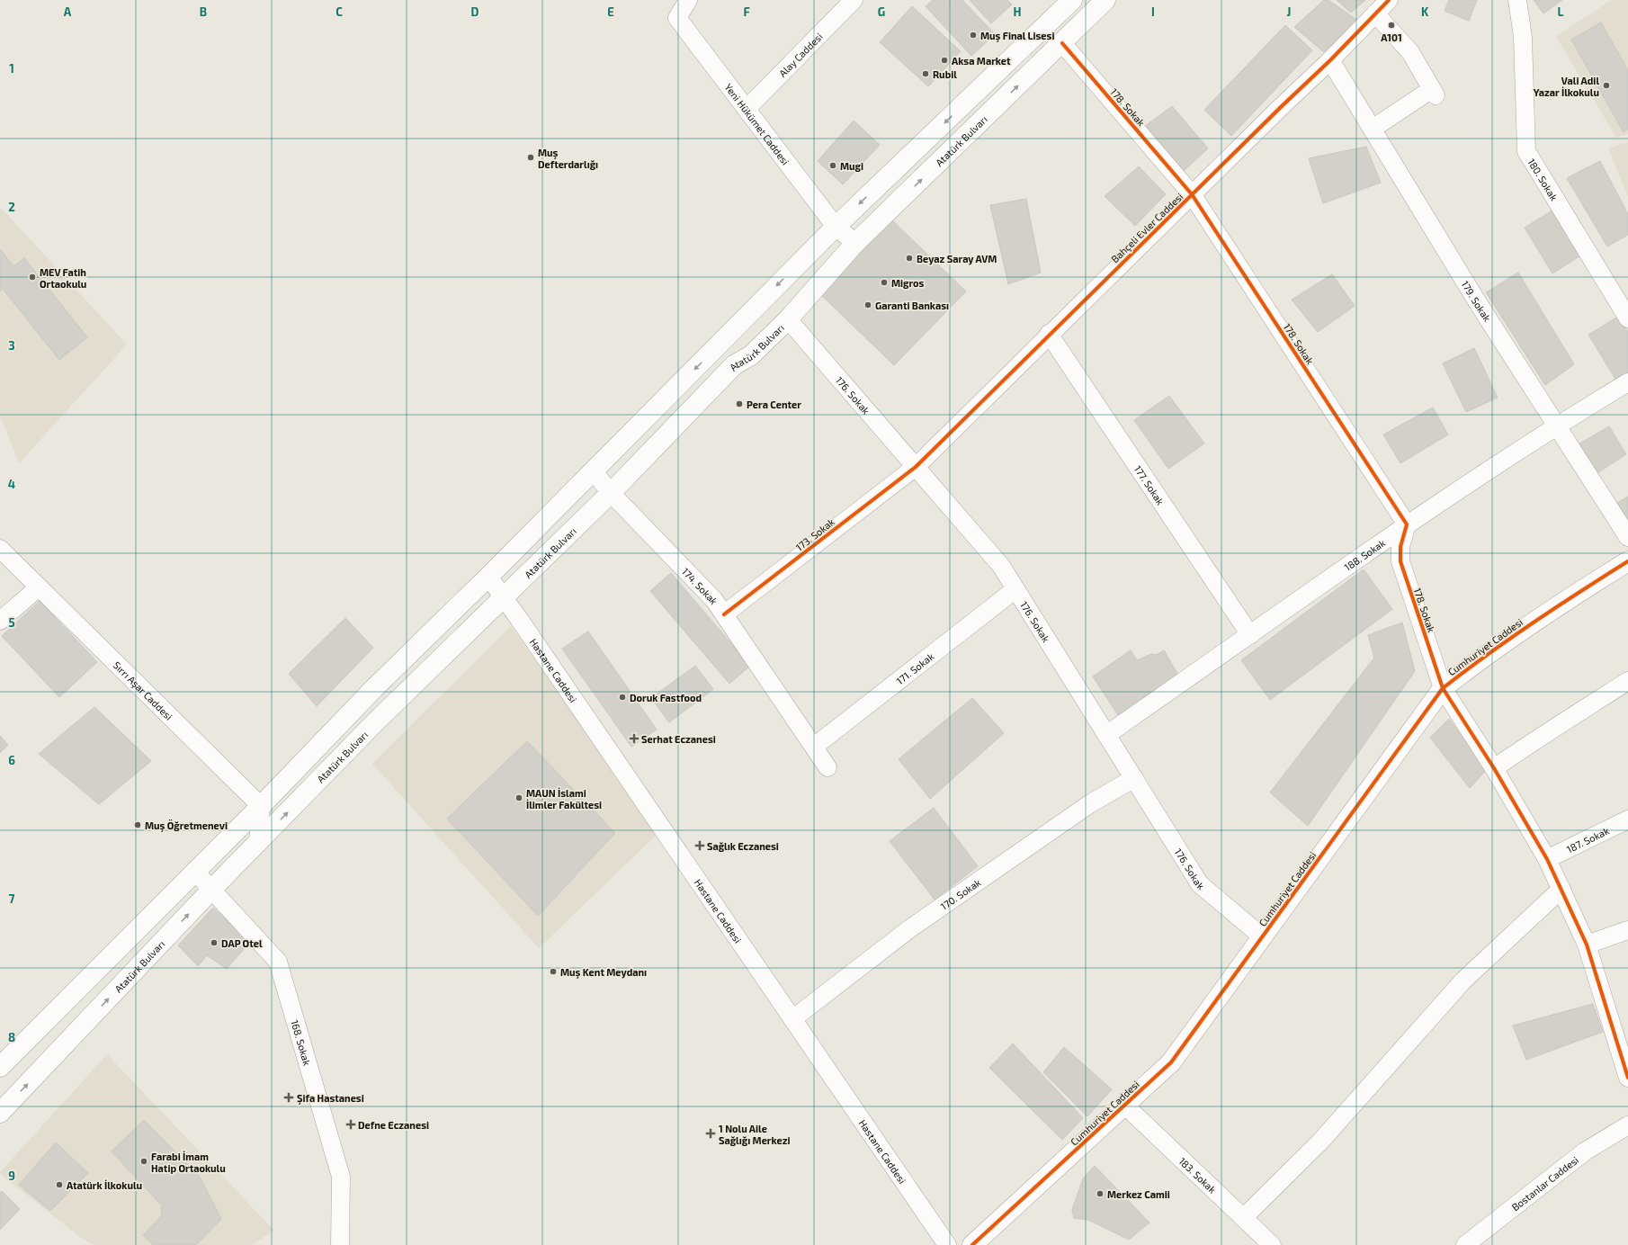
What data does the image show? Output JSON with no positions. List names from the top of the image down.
{
  "streets": {
    "main road": ["Atatürk Bulvarı", "Cumhuriyet Caddesi"],
    "street": [
      "Alay Caddesi",
      "178. Sokak",
      "Yeni Hükümet Caddesi",
      "180. Sokak",
      "Bahçeli Evler Caddesi",
      "179. Sokak",
      "176. Sokak",
      "177. Sokak",
      "173. Sokak",
      "188. Sokak",
      "174. Sokak",
      "171. Sokak",
      "Hastane Caddesi",
      "Sırrı Aşar Caddesi",
      "187. Sokak",
      "170. Sokak",
      "168. Sokak",
      "183. Sokak",
      "Bostanlar Caddesi"
    ]
  },
  "crossings": [
    ["Alay Caddesi", "Yeni Hükümet Caddesi"],
    ["178. Sokak", "Atatürk Bulvarı"],
    ["178. Sokak", "Bahçeli Evler Caddesi"],
    ["178. Sokak", "188. Sokak"],
    ["178. Sokak", "Cumhuriyet Caddesi"],
    ["178. Sokak", "187. Sokak"],
    ["Yeni Hükümet Caddesi", "Atatürk Bulvarı"],
    ["Atatürk Bulvarı", "176. Sokak"],
    ["Atatürk Bulvarı", "174. Sokak"],
    ["Atatürk Bulvarı", "Hastane Caddesi"],
    ["Atatürk Bulvarı", "168. Sokak"],
    ["Bahçeli Evler Caddesi", "179. Sokak"],
    ["Bahçeli Evler Caddesi", "176. Sokak"],
    ["Bahçeli Evler Caddesi", "177. Sokak"],
    ["Bahçeli Evler Caddesi", "173. Sokak"],
    ["179. Sokak", "188. Sokak"],
    ["176. Sokak", "173. Sokak"],
    ["176. Sokak", "188. Sokak"],
    ["176. Sokak", "Cumhuriyet Caddesi"],
    ["176. Sokak", "171. Sokak"],
    ["176. Sokak", "170. Sokak"],
    ["177. Sokak", "188. Sokak"],
    ["173. Sokak", "174. Sokak"],
    ["174. Sokak", "171. Sokak"],
    ["Cumhuriyet Caddesi", "183. Sokak"],
    ["Hastane Caddesi", "170. Sokak"]
  ],
  "places": {
    "other": [
      "A101",
      "Muş Final Lisesi",
      "Aksa Market",
      "Rubil",
      "Vali Adil Yazar İlkokulu",
      "Muş Defterdarlığı",
      "Mugi",
      "Beyaz Saray AVM",
      "MEV Fatih Ortaokulu",
      "Migros",
      "Garanti Bankası",
      "Pera Center",
      "Doruk Fastfood",
      "MAUN İslami İlimler Fakültesi",
      "Muş Öğretmenevi",
      "DAP Otel",
      "Muş Kent Meydanı",
      "Farabi İmam Hatip Ortaokulu",
      "Atatürk İlkokulu",
      "Merkez Camii"
    ],
    "health": [
      "Serhat Eczanesi",
      "Sağlık Eczanesi",
      "Şifa Hastanesi",
      "Defne Eczanesi",
      "1 Nolu Aile Sağlığı Merkezi"
    ]
  },
  "grid": {
    "columns": [
      "A",
      "B",
      "C",
      "D",
      "E",
      "F",
      "G",
      "H",
      "I",
      "J",
      "K",
      "L"
    ],
    "rows": [
      "1",
      "2",
      "3",
      "4",
      "5",
      "6",
      "7",
      "8",
      "9"
    ]
  }
}
